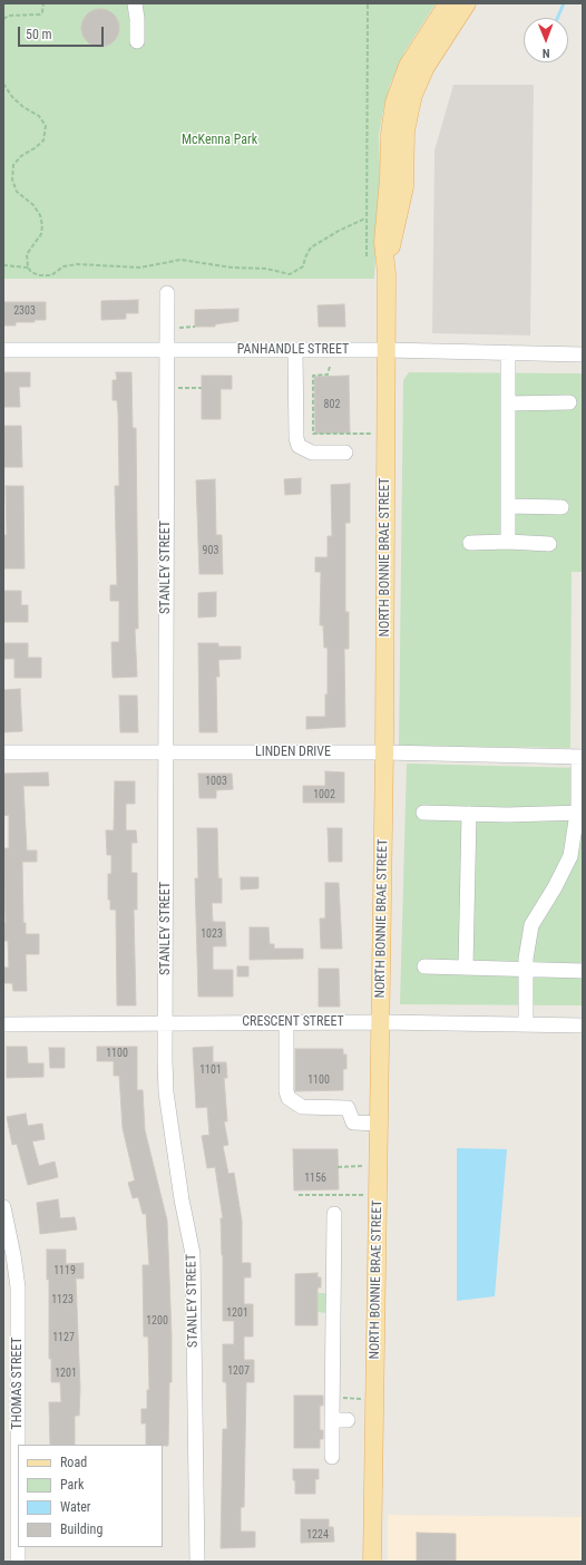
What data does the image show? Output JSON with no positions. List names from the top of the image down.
{
  "streets": {
    "main road": ["NORTH BONNIE BRAE STREET"],
    "street": [
      "PANHANDLE STREET",
      "STANLEY STREET",
      "LINDEN DRIVE",
      "CRESCENT STREET",
      "THOMAS STREET"
    ]
  },
  "crossings": [
    ["PANHANDLE STREET", "NORTH BONNIE BRAE STREET"],
    ["PANHANDLE STREET", "STANLEY STREET"],
    ["NORTH BONNIE BRAE STREET", "LINDEN DRIVE"],
    ["NORTH BONNIE BRAE STREET", "CRESCENT STREET"],
    ["STANLEY STREET", "LINDEN DRIVE"],
    ["STANLEY STREET", "CRESCENT STREET"]
  ],
  "parks": ["McKenna Park"],
  "house_numbers": [
    "2303",
    "802",
    "903",
    "1003",
    "1002",
    "1023",
    "1100",
    "1101",
    "1100",
    "1156",
    "1119",
    "1123",
    "1201",
    "1200",
    "1127",
    "1207",
    "1201",
    "1224"
  ],
  "legend": [
    "Road",
    "Park",
    "Water",
    "Building"
  ],
  "scale_bar": "50 m",
  "north": "bottom"
}
